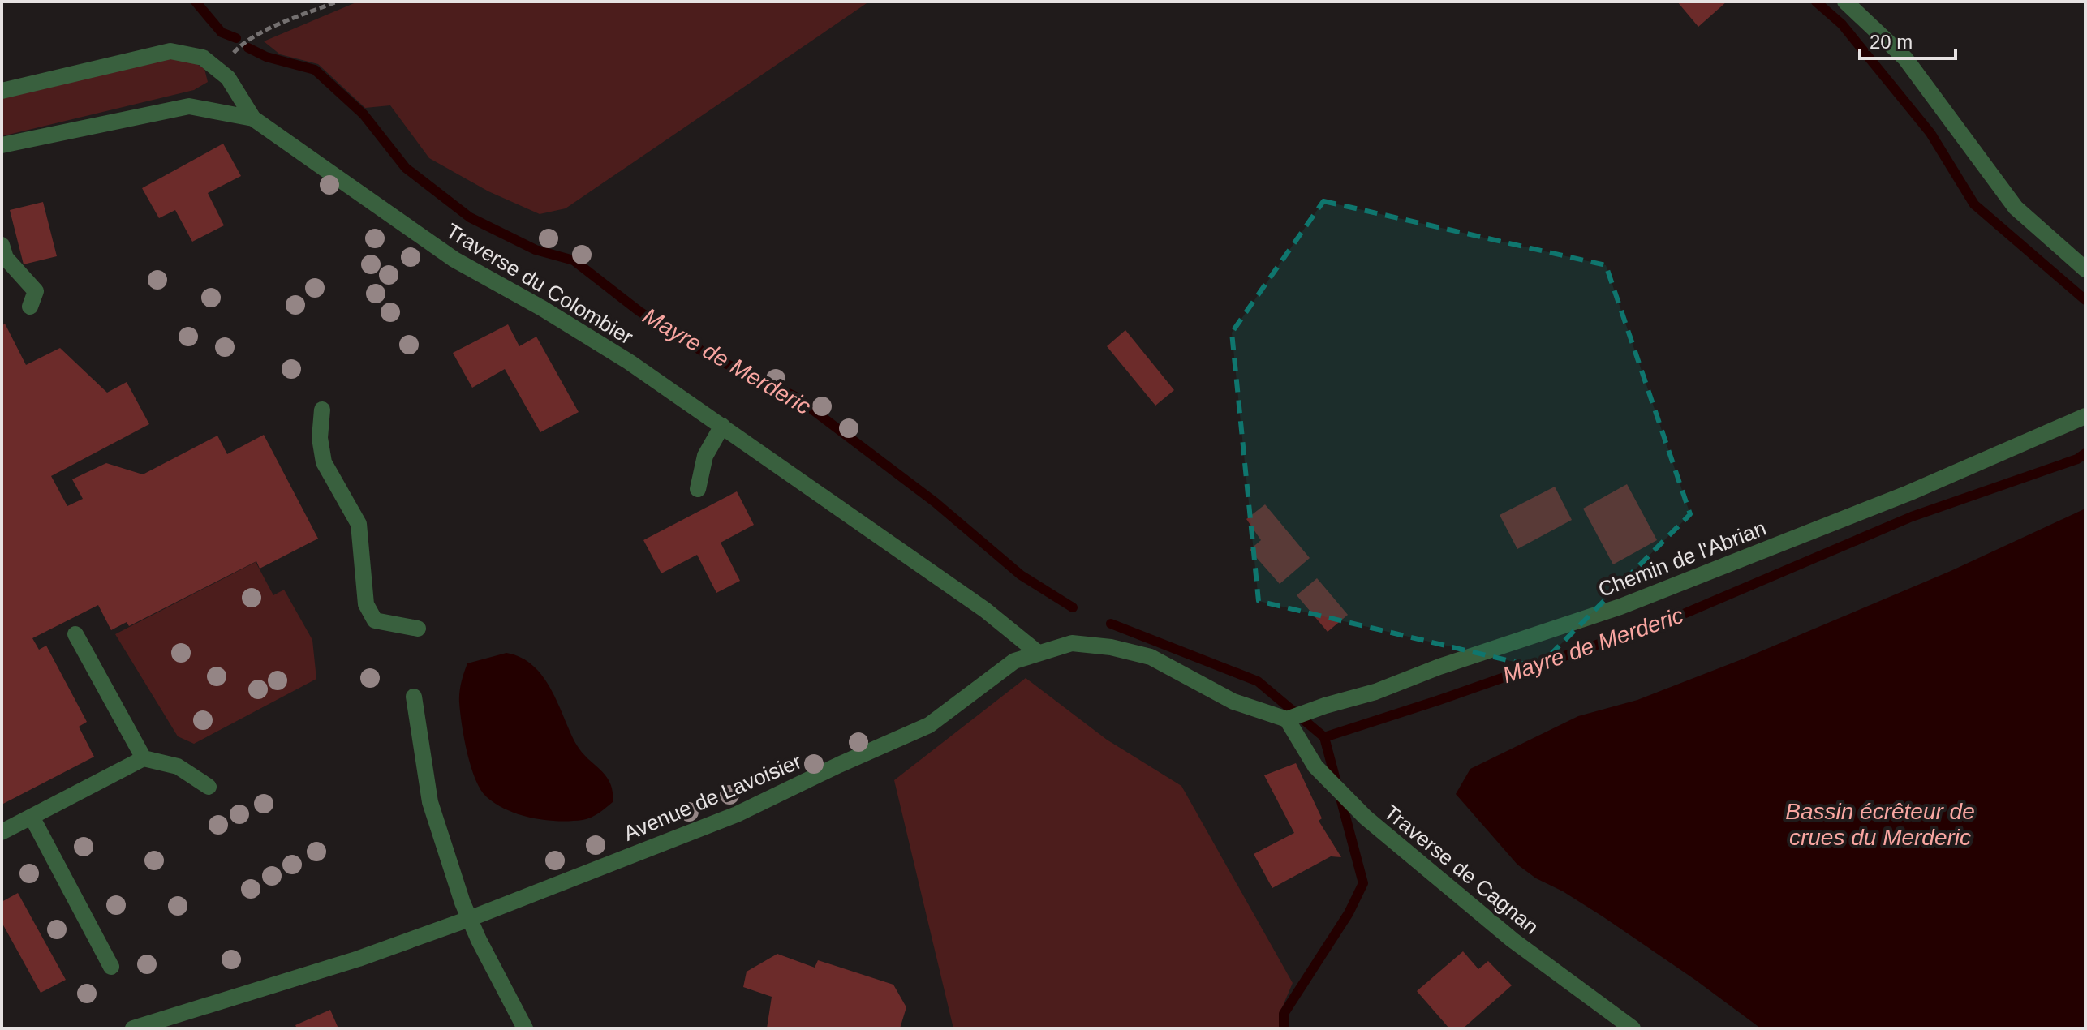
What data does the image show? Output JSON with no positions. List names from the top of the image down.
{
  "streets": {
    "street": [
      "Traverse du Colombier",
      "Chemin de l'Abrian",
      "Avenue de Lavoisier",
      "Traverse de Cagnan"
    ]
  },
  "crossings": [
    ["Traverse du Colombier", "Avenue de Lavoisier"],
    ["Chemin de l'Abrian", "Avenue de Lavoisier"],
    ["Chemin de l'Abrian", "Traverse de Cagnan"],
    ["Avenue de Lavoisier", "Traverse de Cagnan"]
  ],
  "water": ["Mayre de Merderic", "Bassin écrêteur de crues du Merderic"],
  "scale_bar": "20 m"
}
